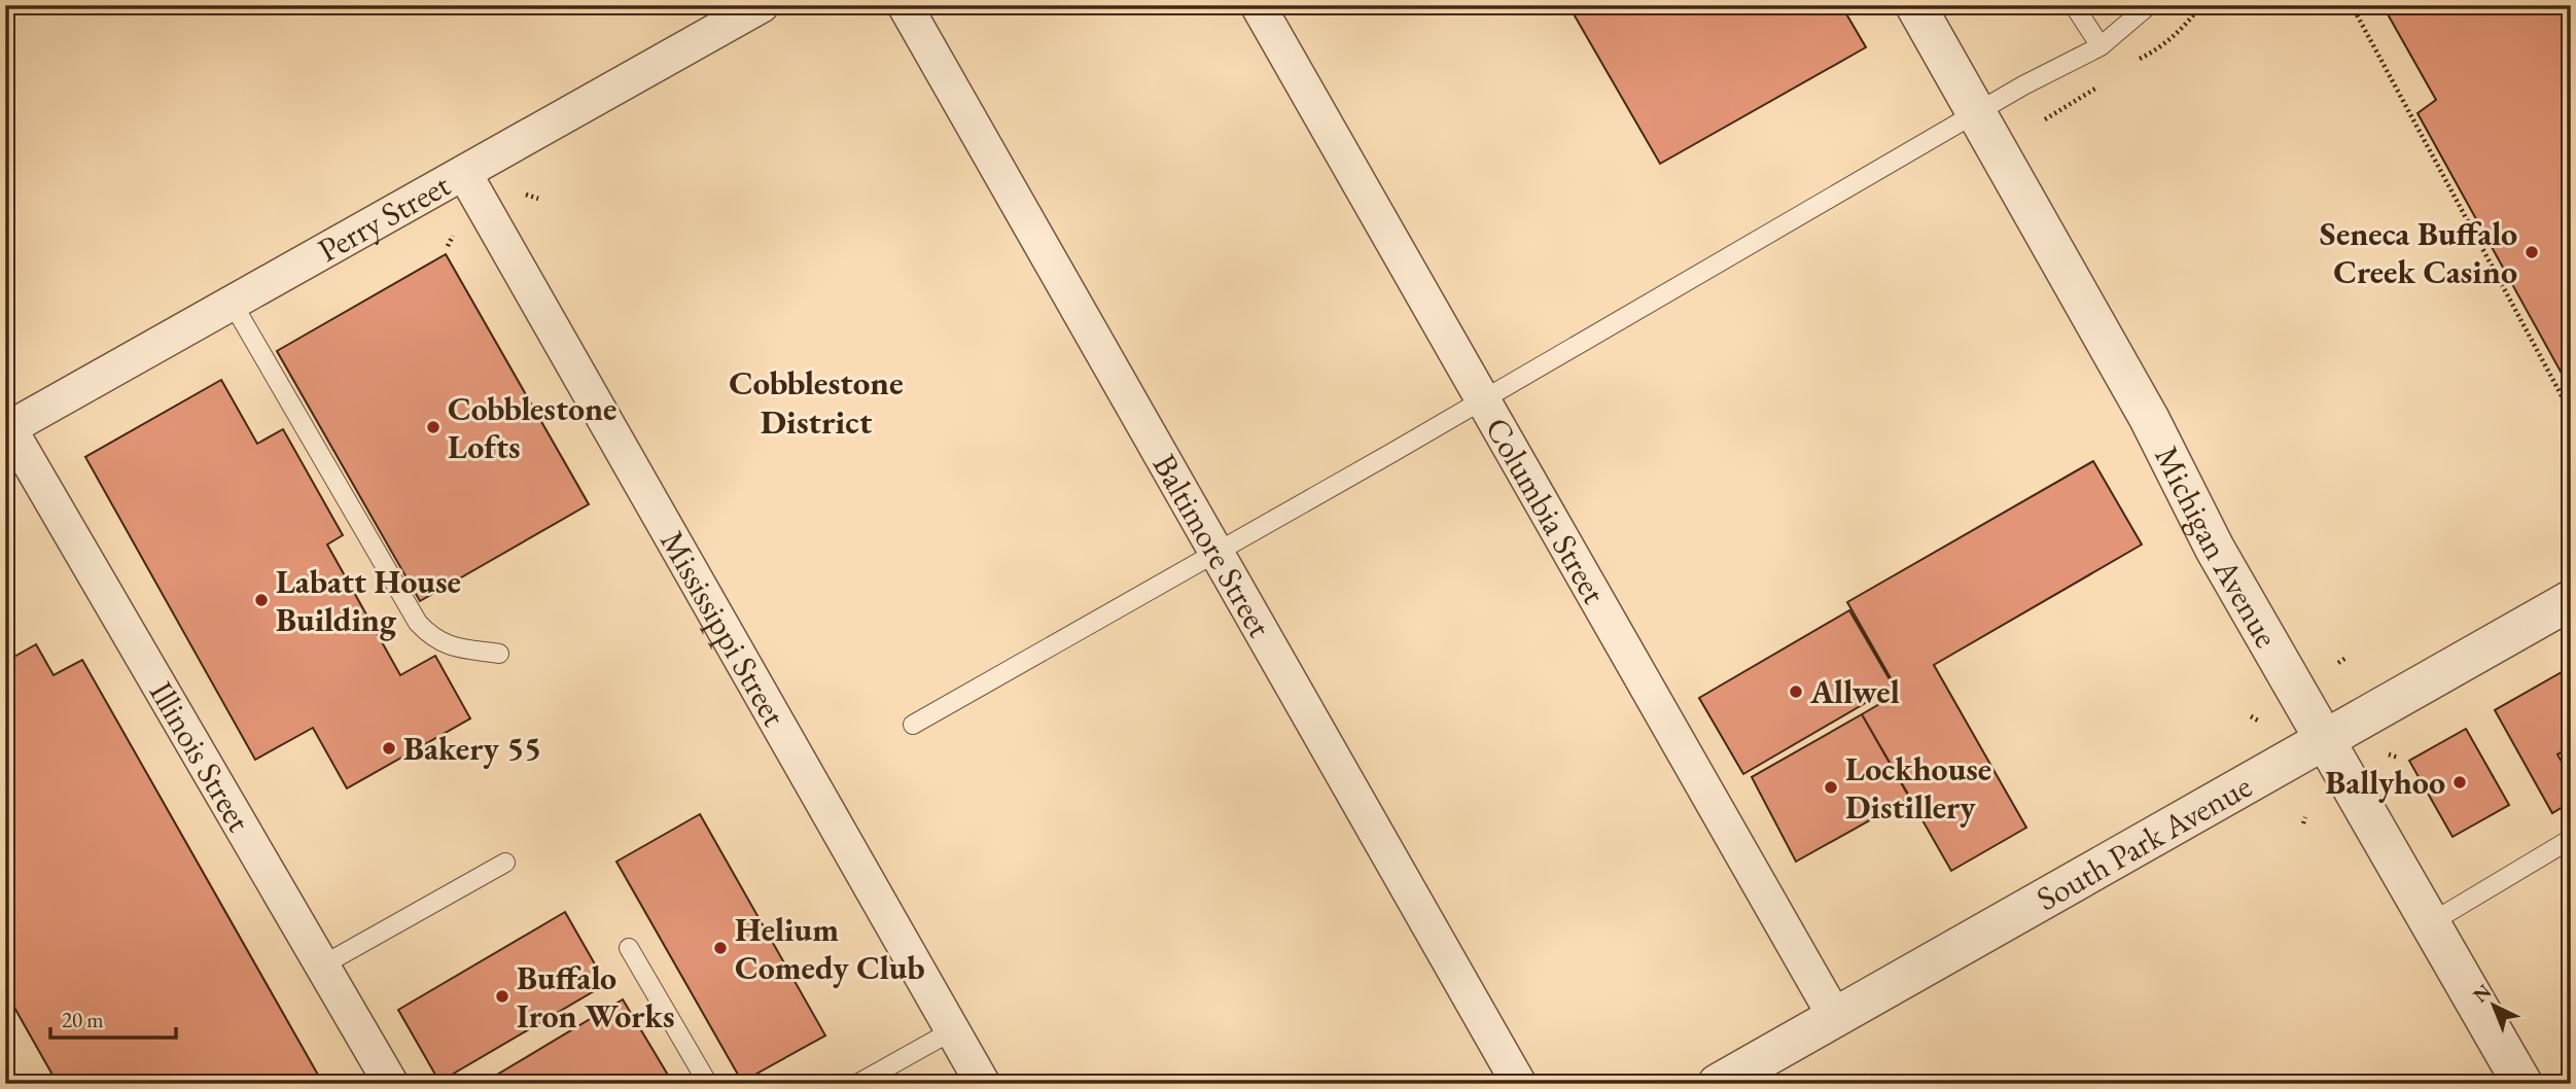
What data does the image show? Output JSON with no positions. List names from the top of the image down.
{
  "streets": {
    "street": [
      "Perry Street",
      "Columbia Street",
      "Baltimore Street",
      "Michigan Avenue",
      "Mississippi Street",
      "Illinois Street",
      "South Park Avenue"
    ]
  },
  "crossings": [
    ["Perry Street", "Mississippi Street"],
    ["Perry Street", "Illinois Street"],
    ["Columbia Street", "South Park Avenue"],
    ["Michigan Avenue", "South Park Avenue"]
  ],
  "districts": ["Cobblestone District"],
  "places": [
    "Seneca Buffalo Creek Casino",
    "Cobblestone Lofts",
    "Labatt House Building",
    "Allwel",
    "Bakery 55",
    "Ballyhoo",
    "Lockhouse Distillery",
    "Helium Comedy Club",
    "Buffalo Iron Works"
  ],
  "scale_bar": "20 m",
  "north": "top left"
}
